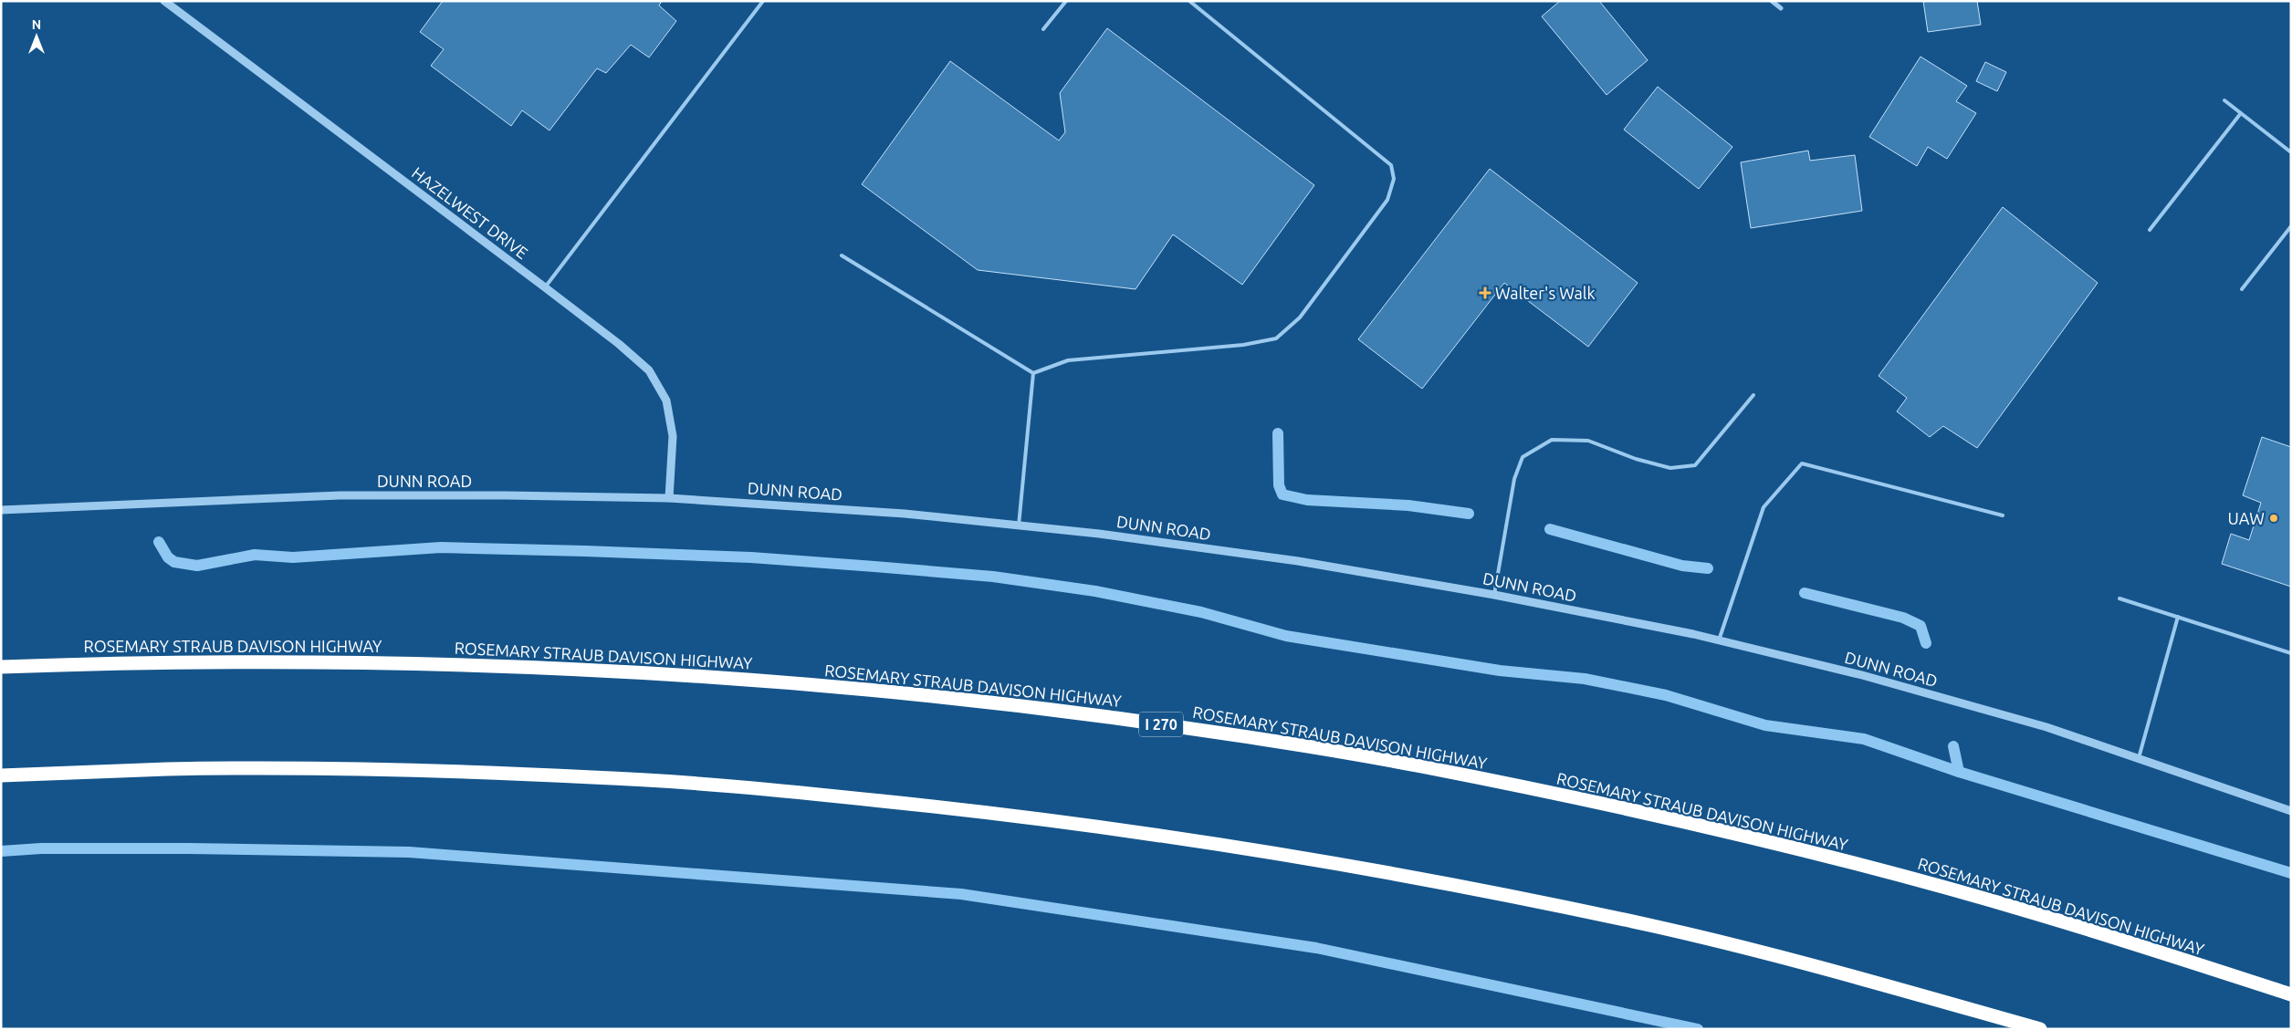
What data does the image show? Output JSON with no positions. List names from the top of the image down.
{
  "streets": {
    "highway": ["ROSEMARY STRAUB DAVISON HIGHWAY", "I 270"],
    "street": ["HAZELWEST DRIVE", "DUNN ROAD"]
  },
  "crossings": [
    ["HAZELWEST DRIVE", "DUNN ROAD"]
  ],
  "places": {
    "health": ["Walter's Walk"],
    "other": ["UAW"]
  },
  "north": "top"
}
